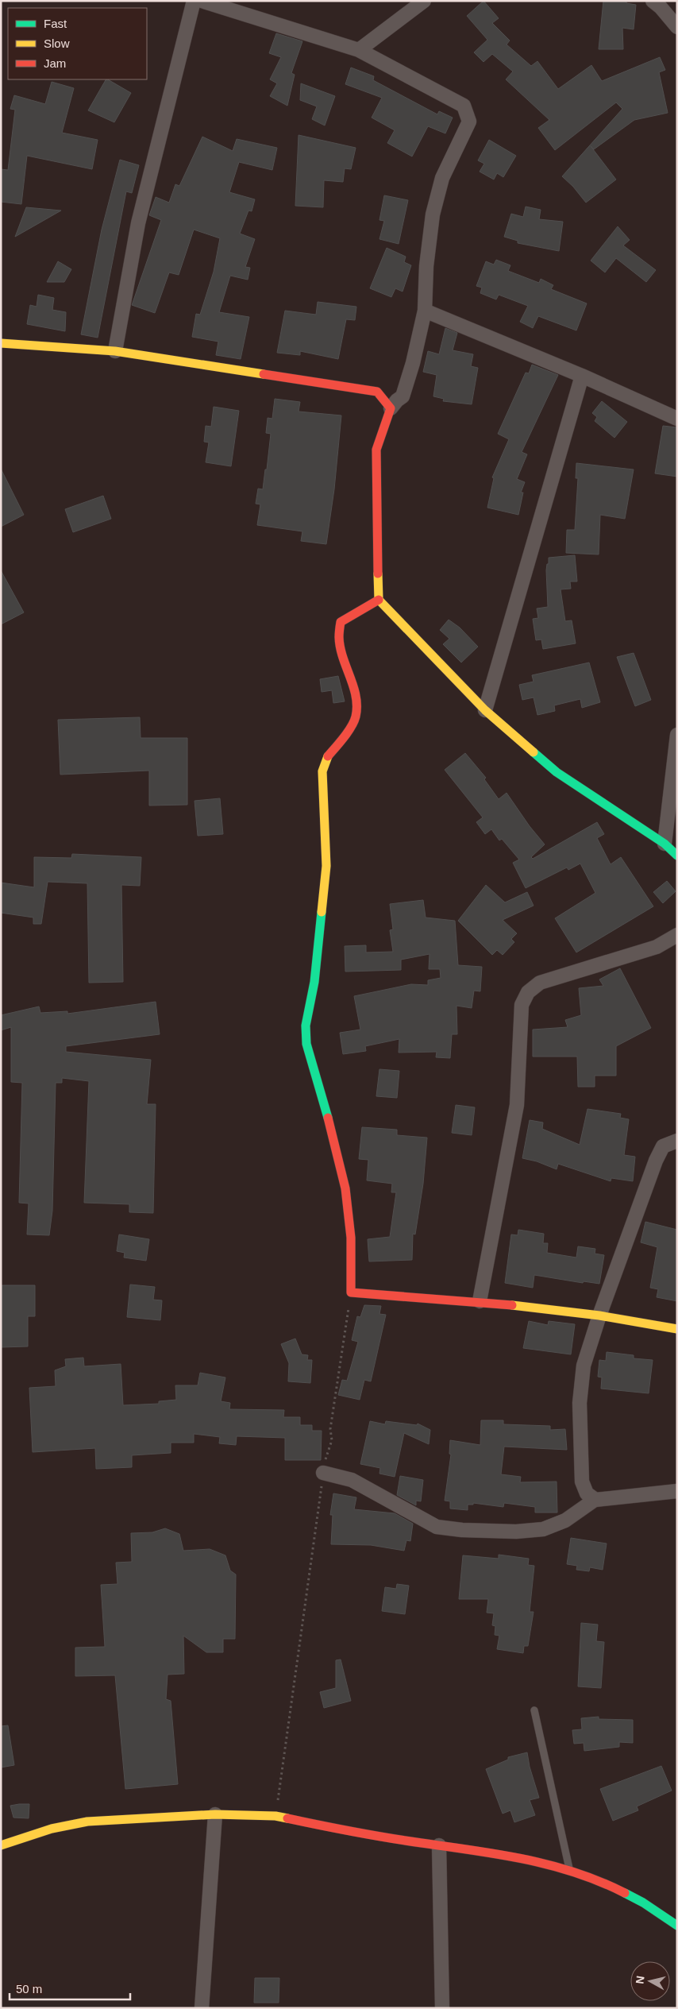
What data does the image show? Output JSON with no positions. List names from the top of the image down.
{
  "legend": ["Fast", "Slow", "Jam"],
  "scale_bar": "50 m",
  "north": "left"
}
